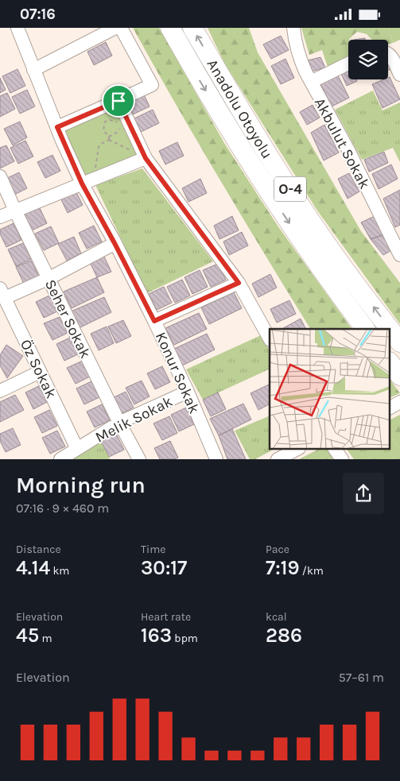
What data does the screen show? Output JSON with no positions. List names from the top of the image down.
{
  "streets": {
    "highway": ["Anadolu Otoyolu", "O-4"],
    "street": [
      "Akbulut Sokak",
      "Seher Sokak",
      "Öz Sokak",
      "Konur Sokak",
      "Melik Sokak"
    ]
  },
  "crossings": [
    ["Seher Sokak", "Melik Sokak"],
    ["Öz Sokak", "Melik Sokak"],
    ["Konur Sokak", "Melik Sokak"]
  ],
  "page": {
    "status": "07:16",
    "heading": ["Morning run", "07:16 · 9 × 460 m"],
    "stats": [
      ["Distance", "4.14 km"],
      ["Time", "30:17"],
      ["Pace", "7:19 /km"],
      ["Elevation", "45 m"],
      ["Heart rate", "163 bpm"],
      ["kcal", "286"]
    ],
    "chart": ["Elevation", "57–61 m"]
  }
}
